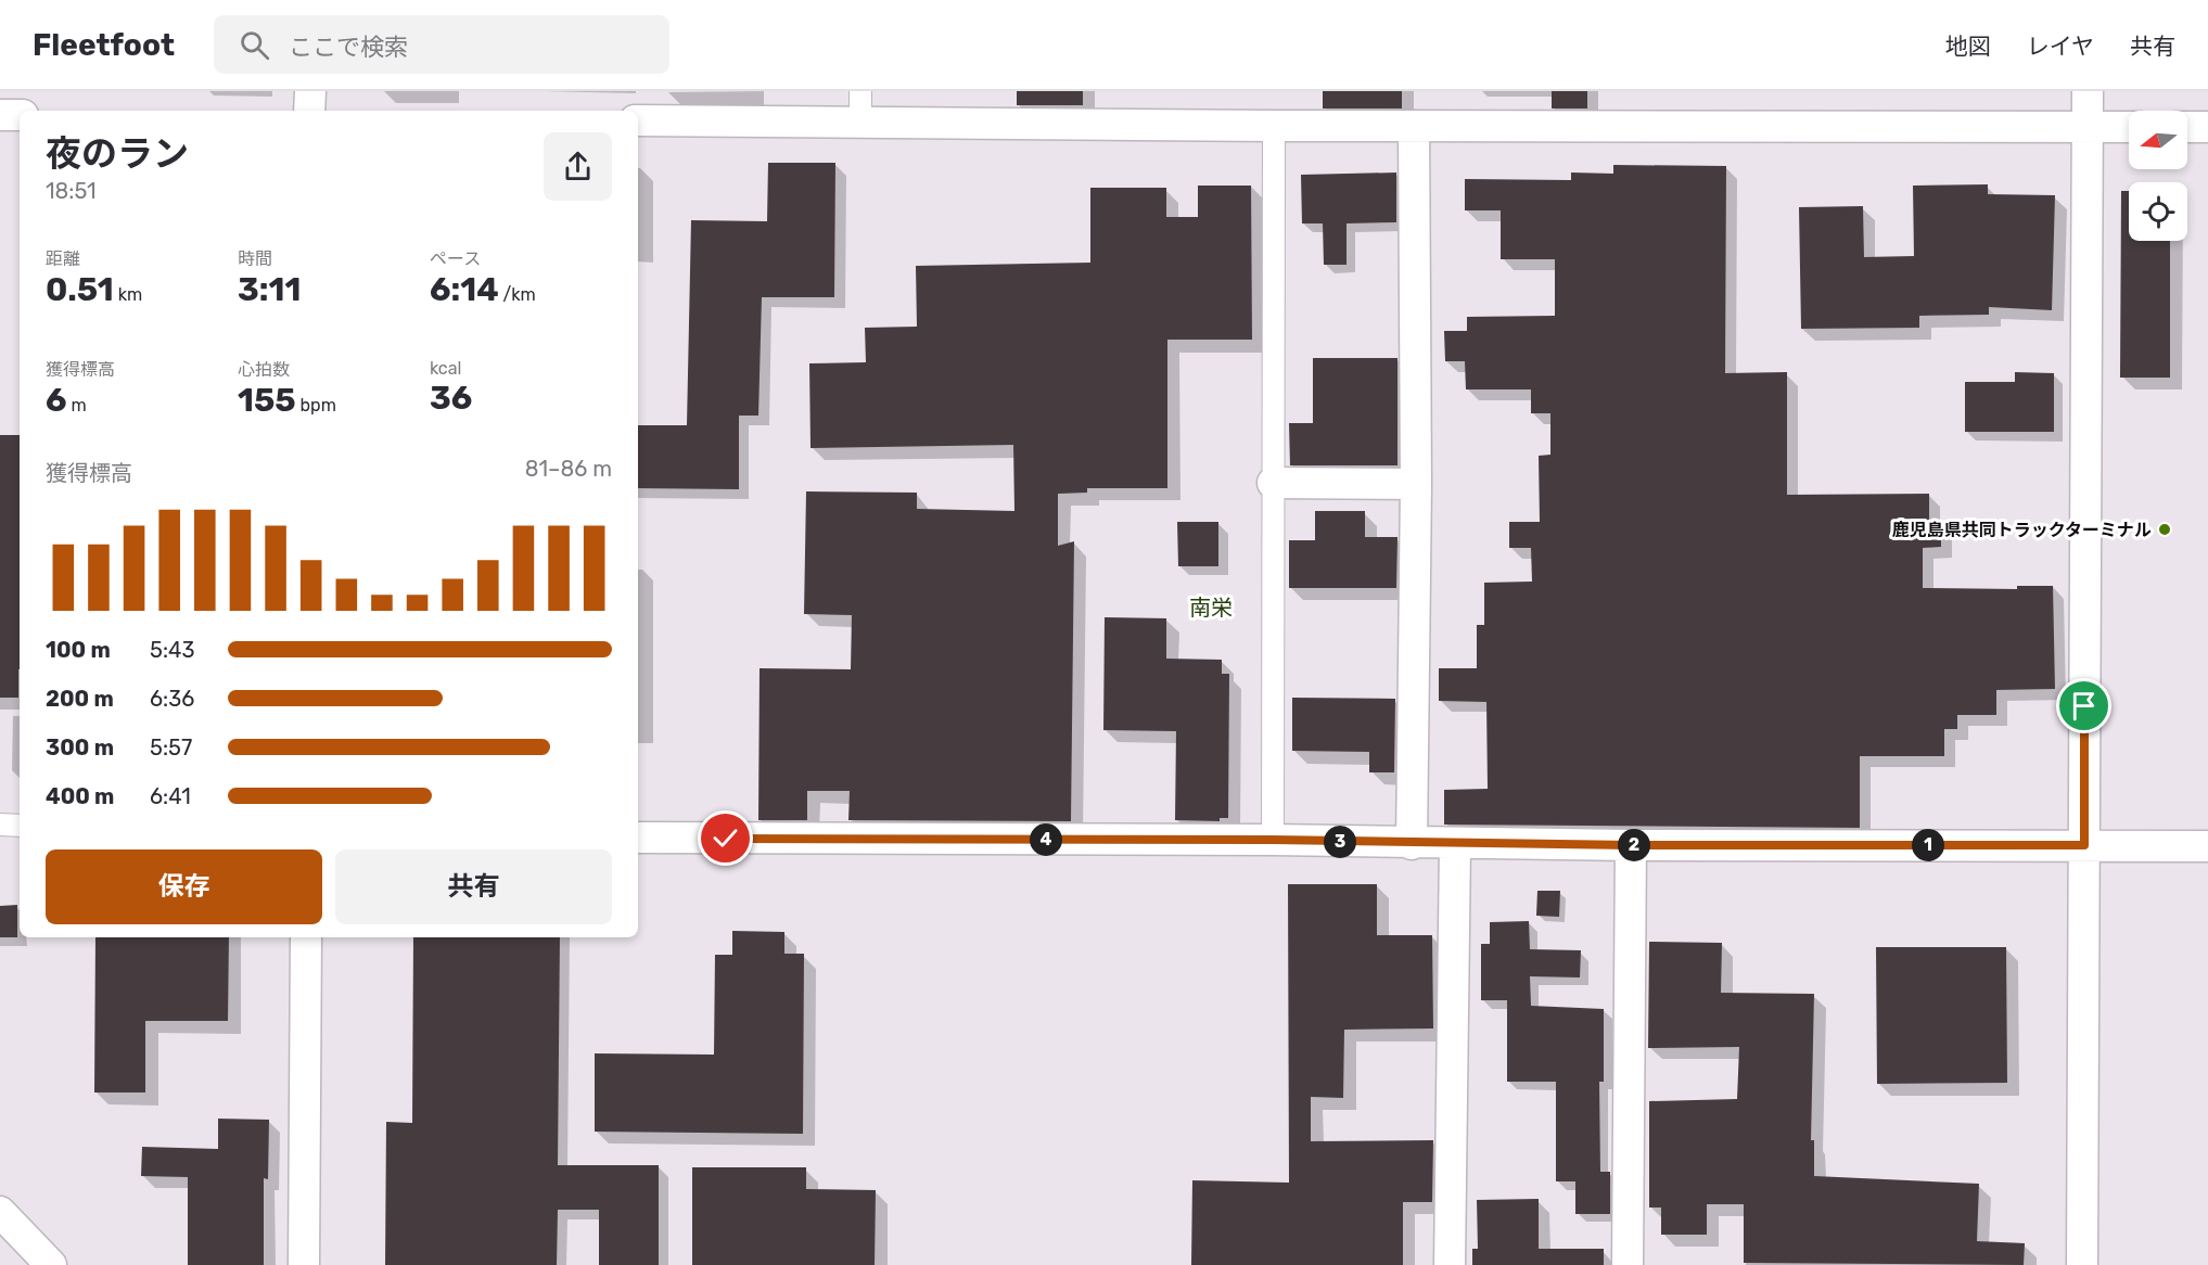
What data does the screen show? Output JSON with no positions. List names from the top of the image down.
{
  "districts": ["南栄"],
  "places": ["鹿児島県共同トラックターミナル"],
  "north": "left",
  "page": {
    "header": "Fleetfoot",
    "search": "ここで検索",
    "nav": ["地図", "レイヤ", "共有"],
    "heading": ["夜のラン", "18:51"],
    "stats": [
      ["距離", "0.51 km"],
      ["時間", "3:11"],
      ["ペース", "6:14 /km"],
      ["獲得標高", "6 m"],
      ["心拍数", "155 bpm"],
      ["kcal", "36"]
    ],
    "chart": ["獲得標高", "81–86 m"],
    "list": [
      {
        "name": "100 m",
        "note": "5:43"
      },
      {
        "name": "200 m",
        "note": "6:36"
      },
      {
        "name": "300 m",
        "note": "5:57"
      },
      {
        "name": "400 m",
        "note": "6:41"
      }
    ],
    "pins": [
      "4",
      "3",
      "1",
      "2"
    ],
    "buttons": ["保存", "共有"]
  }
}
